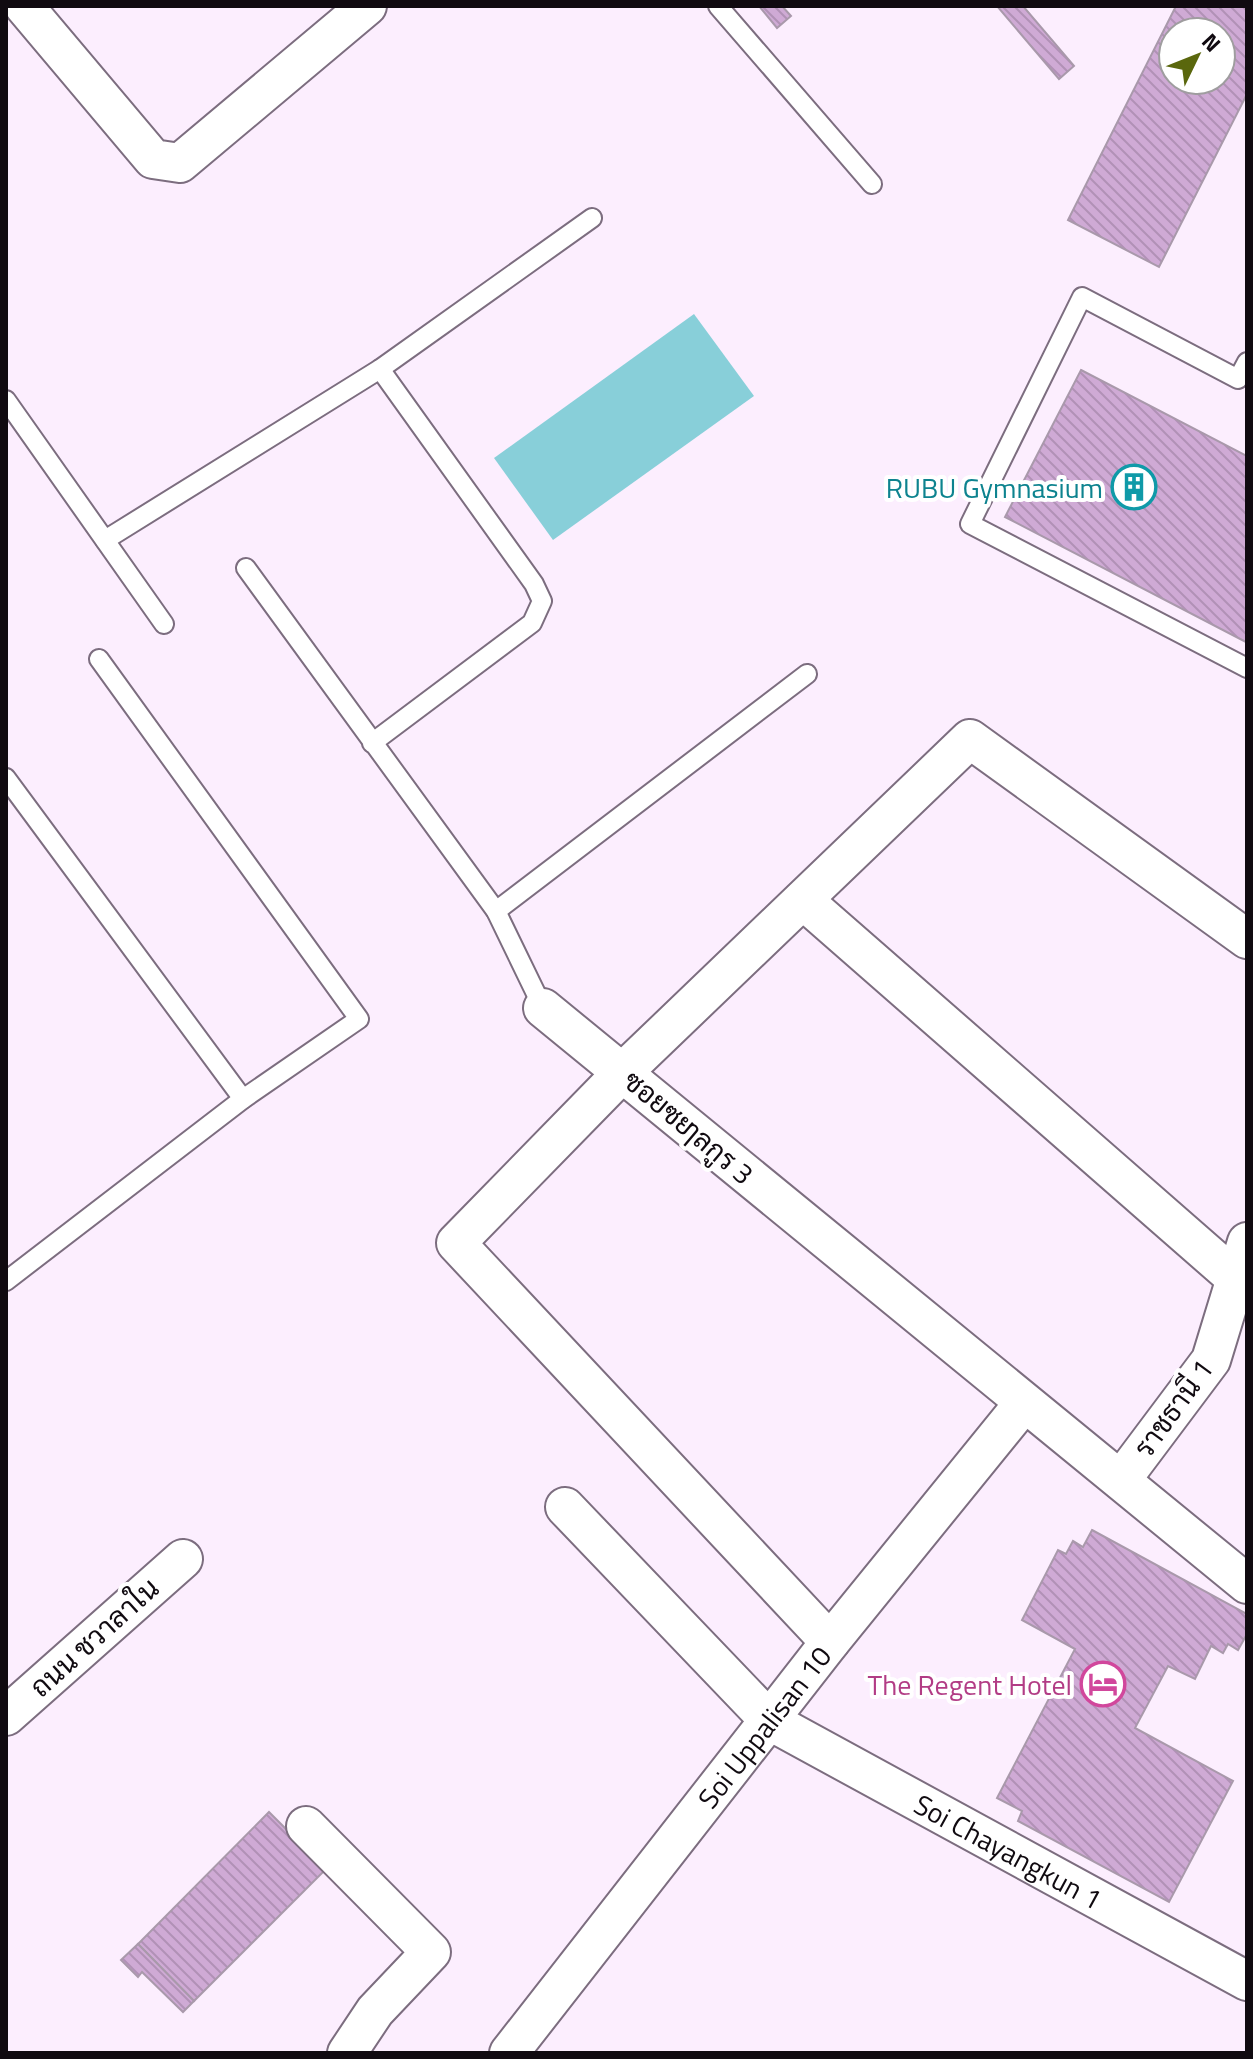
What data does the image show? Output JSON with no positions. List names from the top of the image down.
{
  "streets": {
    "street": [
      "ซอยซยๅลกูร 3",
      "ราชธานี 1",
      "ถนน ชวาลาใน",
      "Soi Uppalisan 10",
      "Soi Chayangkun 1"
    ]
  },
  "crossings": [
    ["ซอยซยๅลกูร 3", "ราชธานี 1"],
    ["ซอยซยๅลกูร 3", "Soi Uppalisan 10"],
    ["Soi Uppalisan 10", "Soi Chayangkun 1"]
  ],
  "places": {
    "building": ["RUBU Gymnasium"],
    "hotel": ["The Regent Hotel"]
  },
  "north": "top right"
}
